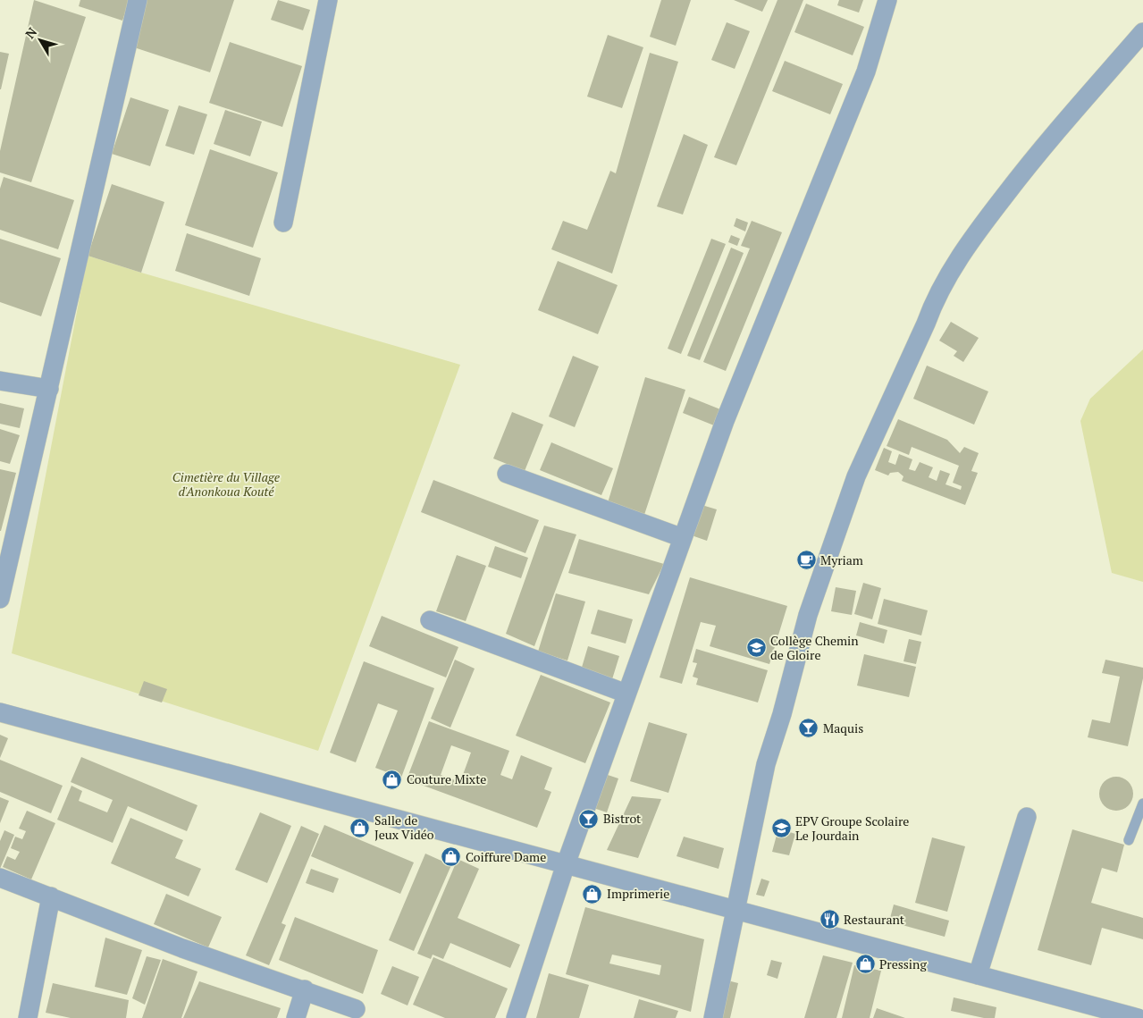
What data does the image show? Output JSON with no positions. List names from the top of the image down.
{
  "parks": ["Cimetière du Village d'Anonkoua Kouté"],
  "places": {
    "cafe": ["Myriam"],
    "school or university": ["Collège Chemin de Gloire", "EPV Groupe Scolaire Le Jourdain"],
    "bar": ["Maquis", "Bistrot"],
    "shop": [
      "Couture Mixte",
      "Salle de Jeux Vidéo",
      "Coiffure Dame",
      "Imprimerie",
      "Pressing"
    ],
    "restaurant": ["Restaurant"]
  },
  "north": "top left"
}
